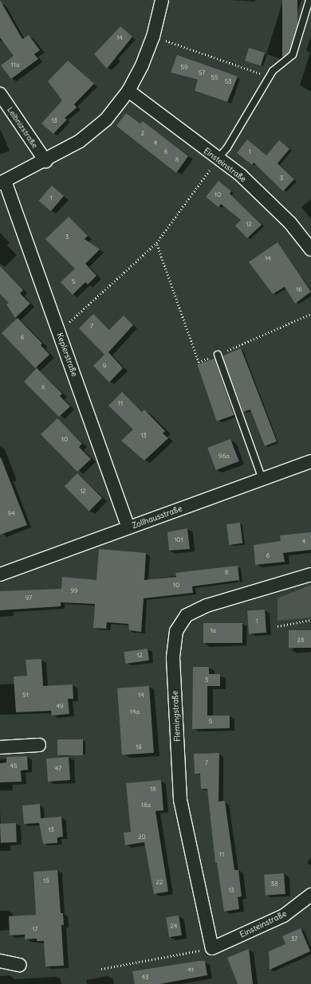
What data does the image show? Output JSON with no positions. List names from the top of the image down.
{
  "streets": {
    "street": [
      "Leibnizstraße",
      "Einsteinstraße",
      "Keplerstraße",
      "Zollhausstraße",
      "Flemingstraße"
    ]
  },
  "crossings": [
    ["Einsteinstraße", "Flemingstraße"],
    ["Keplerstraße", "Zollhausstraße"]
  ],
  "house_numbers": [
    "14",
    "11a",
    "59",
    "57",
    "55",
    "53",
    "13",
    "2",
    "4",
    "6",
    "1",
    "8",
    "3",
    "10",
    "1",
    "12",
    "3",
    "14",
    "5",
    "16",
    "7",
    "6",
    "9",
    "8",
    "11",
    "13",
    "10",
    "96a",
    "12",
    "94",
    "101",
    "4",
    "6",
    "8",
    "10",
    "99",
    "97",
    "1",
    "1a",
    "28",
    "12",
    "3",
    "51",
    "14",
    "49",
    "14a",
    "5",
    "16",
    "7",
    "45",
    "47",
    "18",
    "18a",
    "13",
    "20",
    "11",
    "15",
    "22",
    "38",
    "13",
    "24",
    "17",
    "37",
    "41",
    "43"
  ]
}
